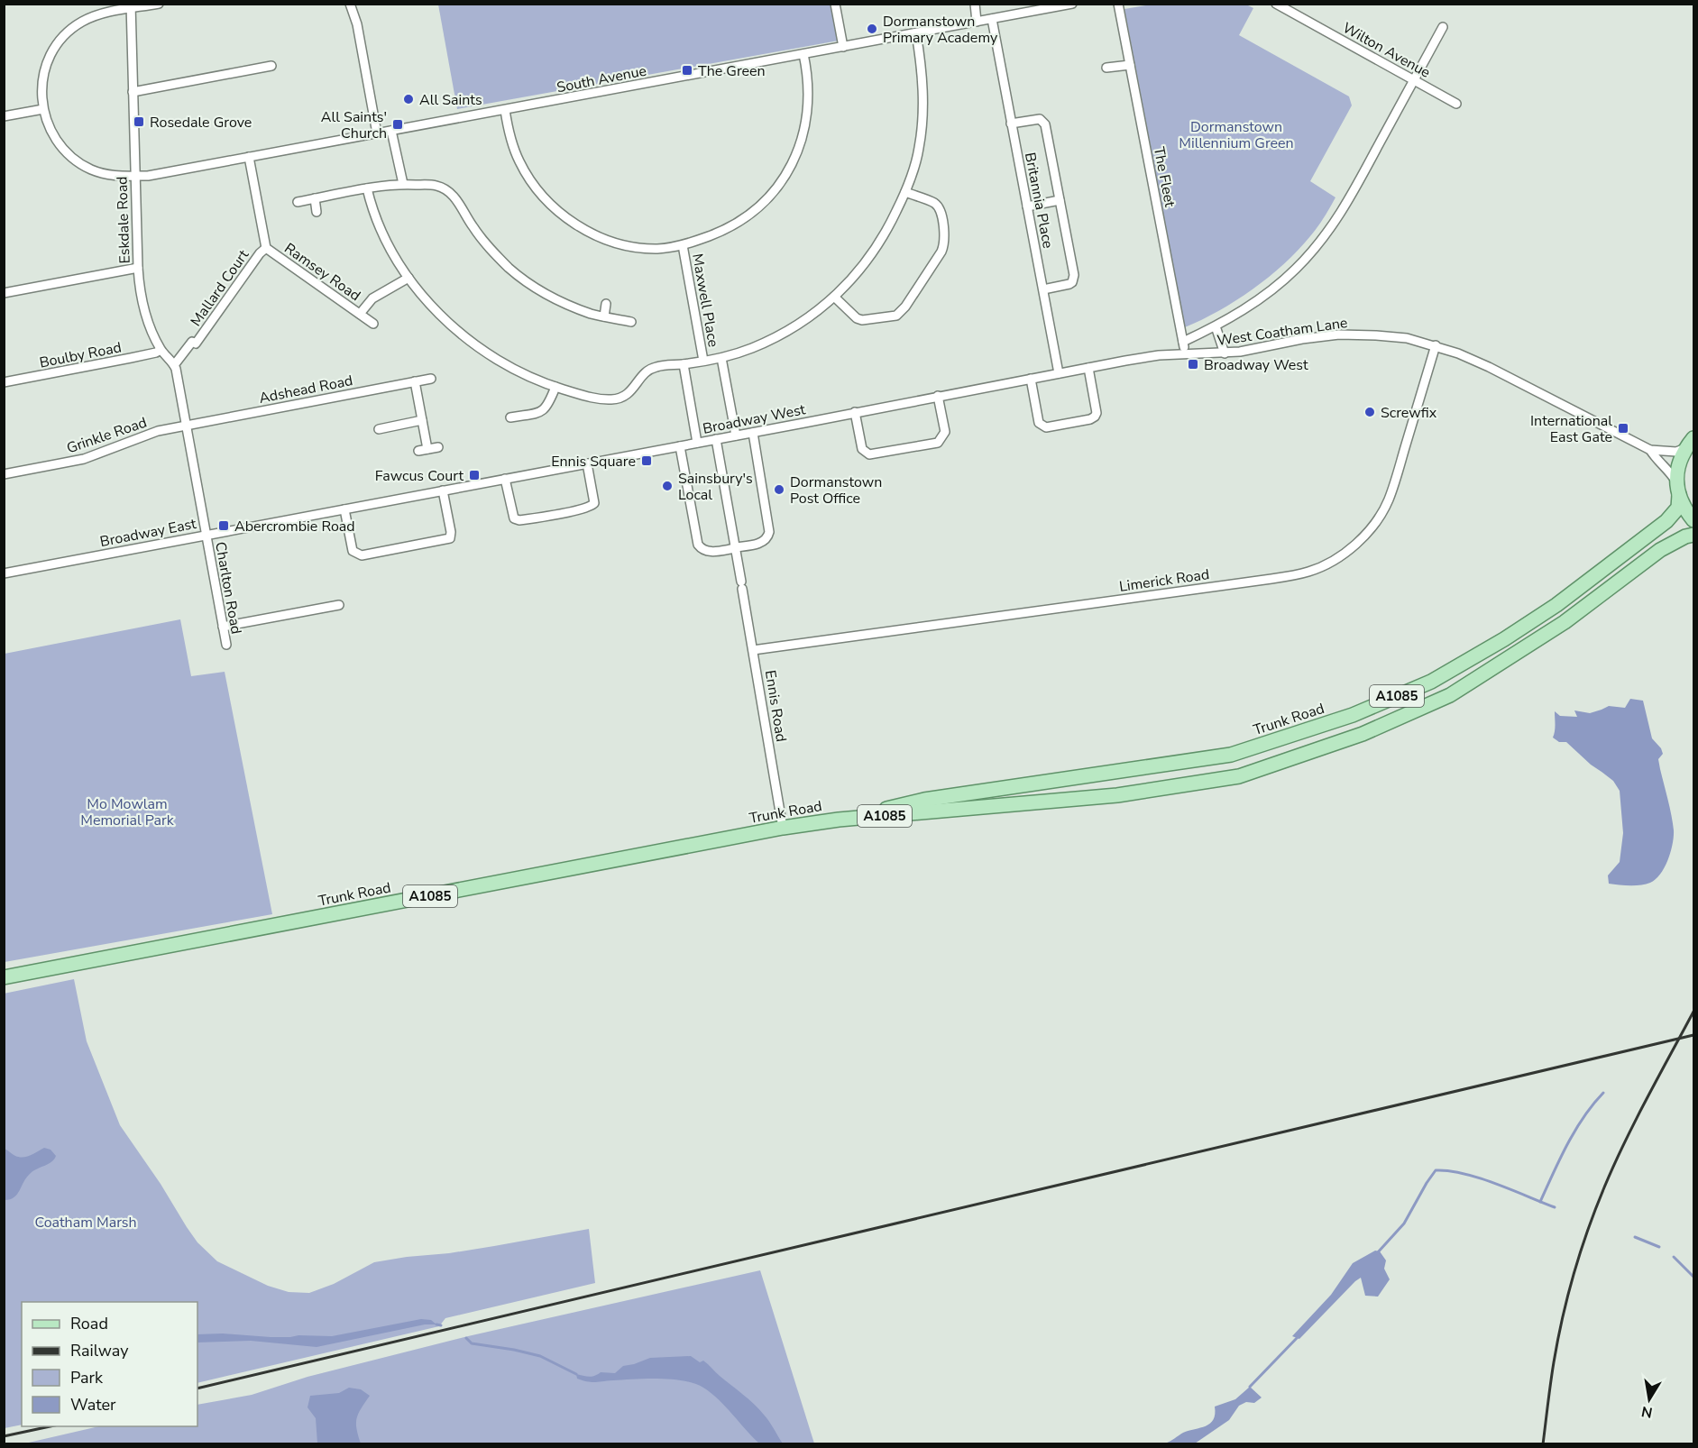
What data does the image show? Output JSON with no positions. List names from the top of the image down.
{
  "streets": {
    "main road": ["A1085", "Trunk Road"],
    "street": [
      "Wilton Avenue",
      "South Avenue",
      "The Fleet",
      "Britannia Place",
      "Eskdale Road",
      "Ramsey Road",
      "Mallard Court",
      "Maxwell Place",
      "West Coatham Lane",
      "Boulby Road",
      "Adshead Road",
      "Broadway West",
      "Grinkle Road",
      "Broadway East",
      "Limerick Road",
      "Charlton Road",
      "Ennis Road"
    ]
  },
  "crossings": [
    ["South Avenue", "Britannia Place"],
    ["South Avenue", "Eskdale Road"],
    ["South Avenue", "Ramsey Road"],
    ["The Fleet", "West Coatham Lane"],
    ["The Fleet", "Broadway West"],
    ["Britannia Place", "Broadway West"],
    ["Eskdale Road", "Mallard Court"],
    ["Eskdale Road", "Boulby Road"],
    ["Ramsey Road", "Mallard Court"],
    ["Maxwell Place", "Broadway West"],
    ["West Coatham Lane", "Broadway West"],
    ["West Coatham Lane", "Limerick Road"],
    ["West Coatham Lane", "A1085"],
    ["West Coatham Lane", "Trunk Road"],
    ["Adshead Road", "Grinkle Road"],
    ["Broadway West", "Broadway East"],
    ["Broadway West", "Ennis Road"],
    ["Broadway East", "Charlton Road"],
    ["Limerick Road", "Ennis Road"],
    ["A1085", "Trunk Road"],
    ["Ennis Road", "Trunk Road"]
  ],
  "parks": ["Dormanstown Millennium Green", "Mo Mowlam Memorial Park", "Coatham Marsh"],
  "places": {
    "other": [
      "Dormanstown Primary Academy",
      "All Saints",
      "Screwfix",
      "Sainsbury's Local",
      "Dormanstown Post Office"
    ],
    "transit": [
      "The Green",
      "Rosedale Grove",
      "All Saints' Church",
      "Broadway West",
      "International East Gate",
      "Ennis Square",
      "Fawcus Court",
      "Abercrombie Road"
    ]
  },
  "legend": [
    "Road",
    "Railway",
    "Park",
    "Water"
  ],
  "north": "bottom"
}
